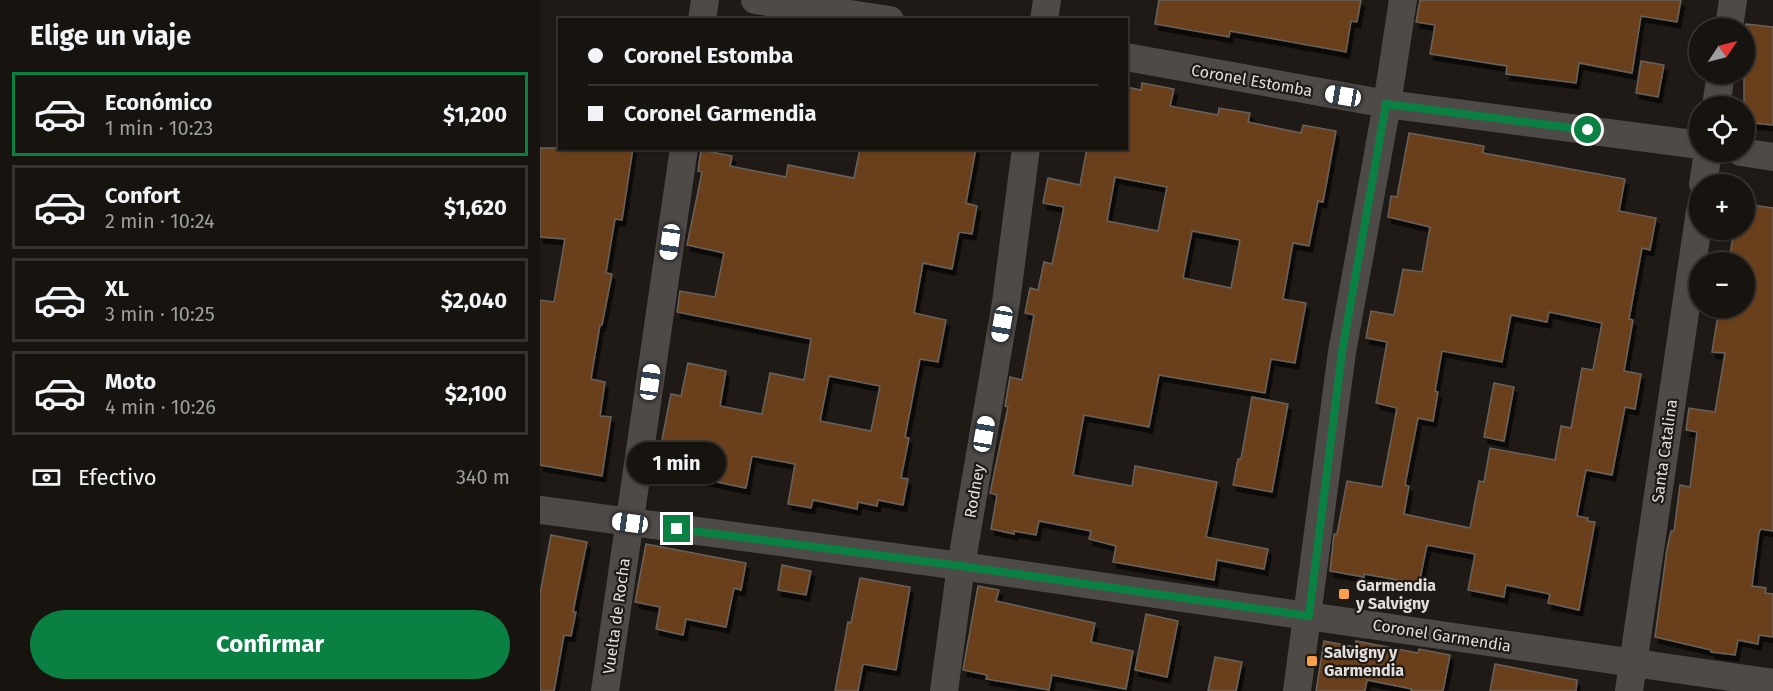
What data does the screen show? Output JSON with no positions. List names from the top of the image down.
{
  "streets": {
    "street": [
      "Coronel Estomba",
      "Santa Catalina",
      "Rodney",
      "Vuelta de Rocha",
      "Coronel Garmendia"
    ]
  },
  "crossings": [
    ["Santa Catalina", "Coronel Garmendia"],
    ["Rodney", "Coronel Garmendia"],
    ["Vuelta de Rocha", "Coronel Garmendia"]
  ],
  "places": {
    "transit": ["Garmendia y Salvigny", "Salvigny y Garmendia"]
  },
  "north": "top right",
  "page": {
    "heading": "Elige un viaje",
    "map_buttons": ["+", "−"],
    "banner": ["Coronel Estomba", "Coronel Garmendia"],
    "list": [
      {
        "name": "Económico",
        "note": "1 min · 10:23",
        "value": "$1,200"
      },
      {
        "name": "Confort",
        "note": "2 min · 10:24",
        "value": "$1,620"
      },
      {
        "name": "XL",
        "note": "3 min · 10:25",
        "value": "$2,040"
      },
      {
        "name": "Moto",
        "note": "4 min · 10:26",
        "value": "$2,100"
      }
    ],
    "bubble": "1 min",
    "pay": ["Efectivo", "340 m"],
    "buttons": "Confirmar"
  }
}
